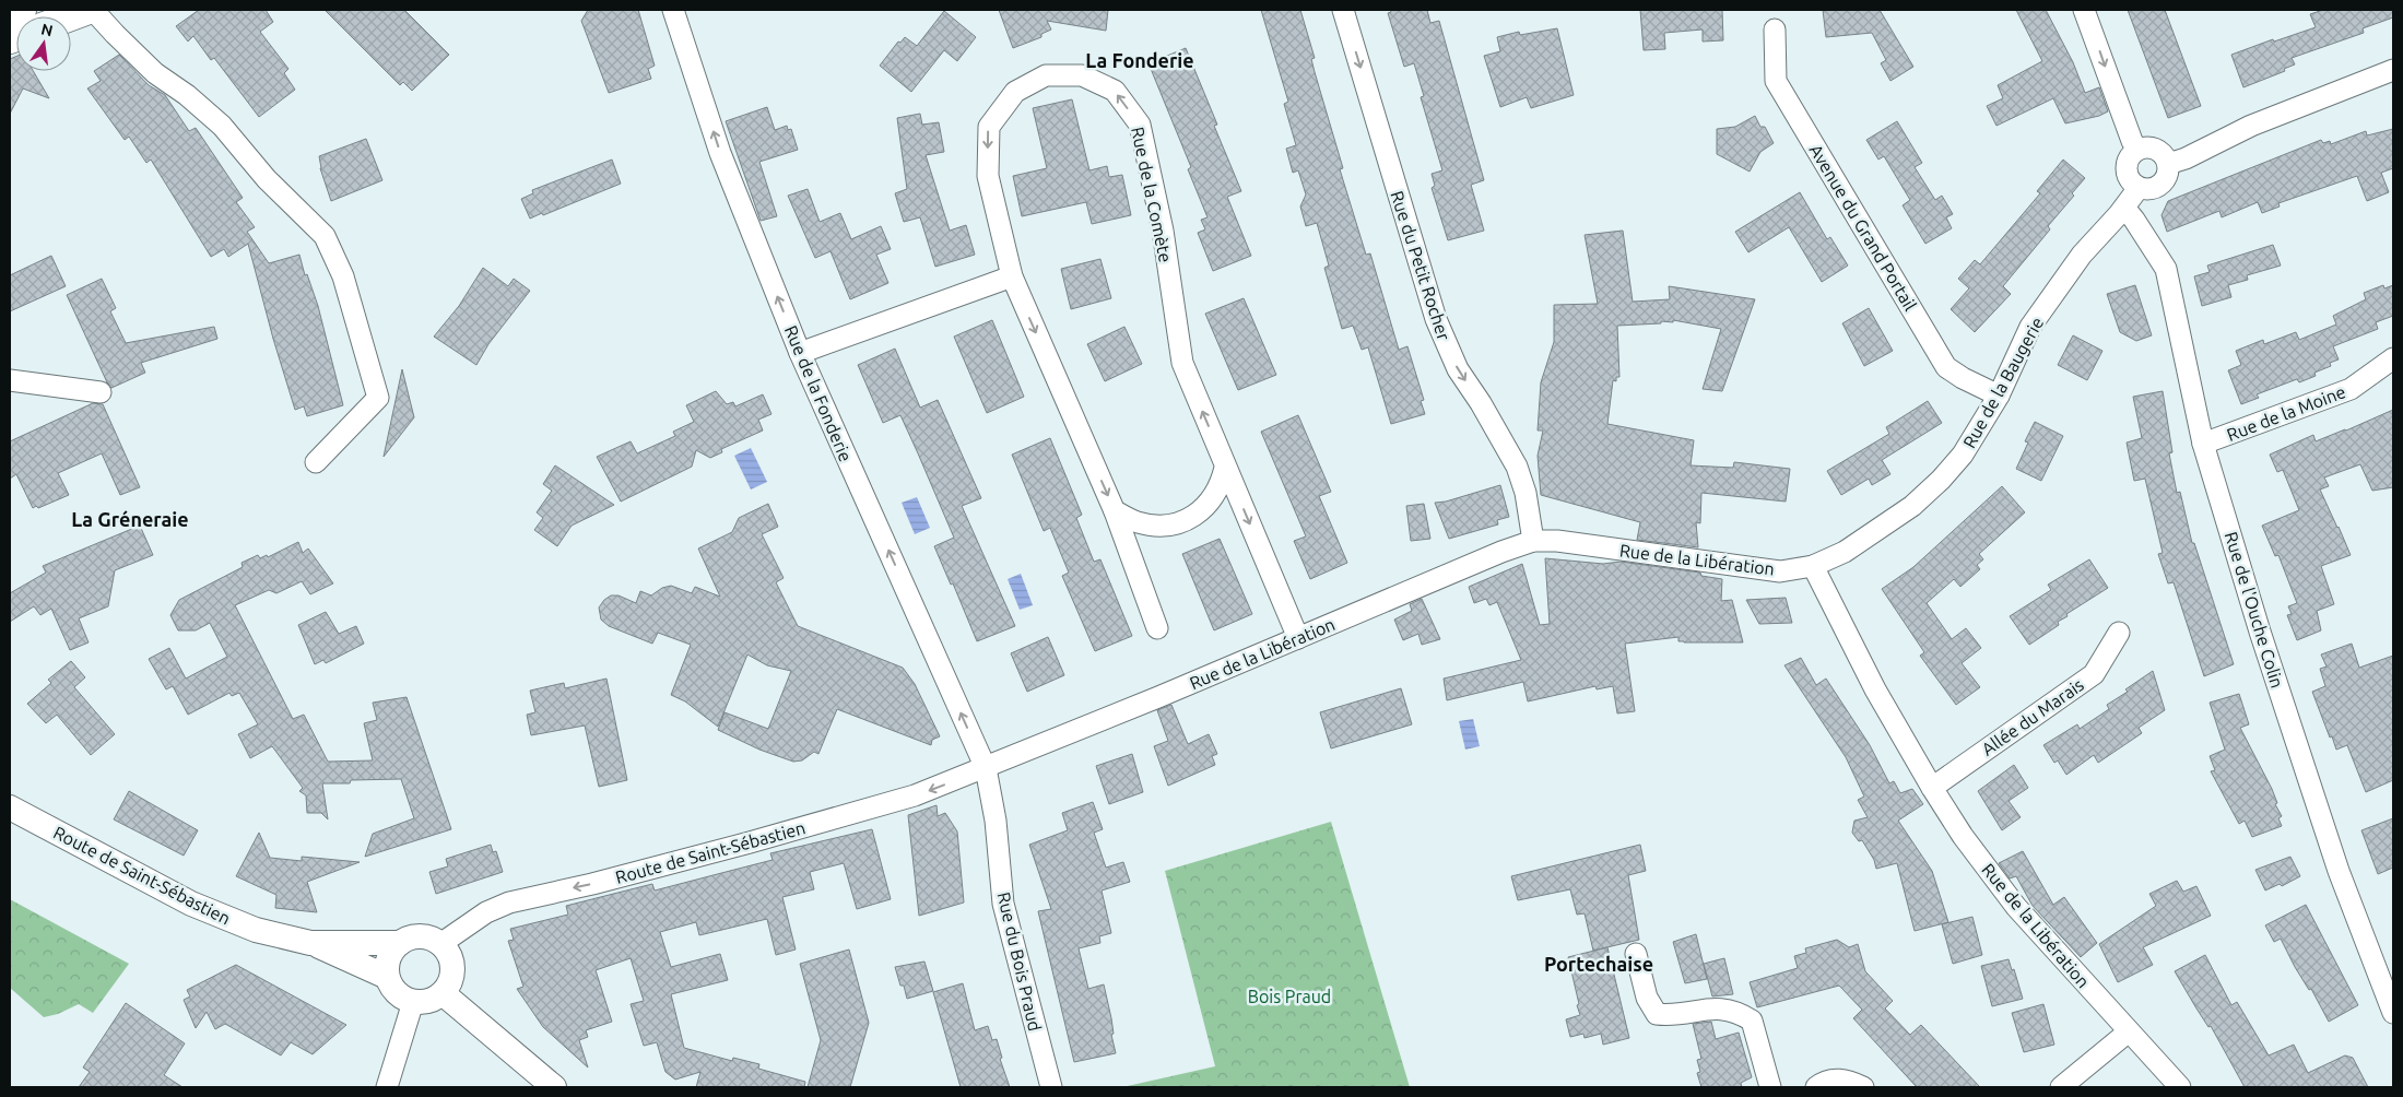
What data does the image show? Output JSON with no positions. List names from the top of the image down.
{
  "streets": {
    "street": [
      "Rue de la Comète",
      "Avenue du Grand Portail",
      "Rue du Petit Rocher",
      "Rue de la Baugerie",
      "Rue de la Fonderie",
      "Rue de la Moine",
      "Rue de la Libération",
      "Rue de l'Ouche Colin",
      "Allée du Marais",
      "Route de Saint-Sébastien",
      "Rue du Bois Praud"
    ]
  },
  "crossings": [
    ["Rue de la Comète", "Rue de la Libération"],
    ["Avenue du Grand Portail", "Rue de la Baugerie"],
    ["Rue du Petit Rocher", "Rue de la Libération"],
    ["Rue de la Baugerie", "Rue de la Libération"],
    ["Rue de la Baugerie", "Rue de l'Ouche Colin"],
    ["Rue de la Fonderie", "Rue de la Libération"],
    ["Rue de la Fonderie", "Route de Saint-Sébastien"],
    ["Rue de la Fonderie", "Rue du Bois Praud"],
    ["Rue de la Moine", "Rue de l'Ouche Colin"],
    ["Rue de la Libération", "Allée du Marais"],
    ["Rue de la Libération", "Route de Saint-Sébastien"],
    ["Rue de la Libération", "Rue du Bois Praud"],
    ["Route de Saint-Sébastien", "Rue du Bois Praud"]
  ],
  "one_way": ["Rue du Petit Rocher", "Rue de la Fonderie", "Route de Saint-Sébastien"],
  "districts": ["La Fonderie", "La Gréneraie", "Portechaise"],
  "parks": ["Bois Praud"],
  "north": "top"
}
